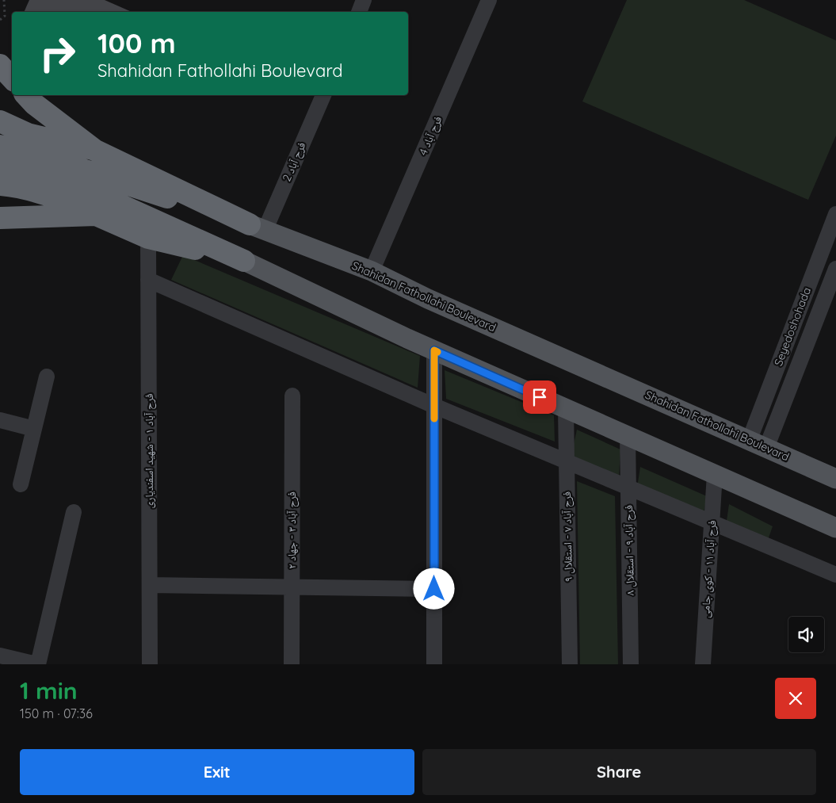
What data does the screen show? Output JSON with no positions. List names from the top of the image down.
{
  "streets": {
    "highway": ["Shahidan Fathollahi Boulevard"],
    "street": [
      "فرح آباد 4",
      "فرح آباد 2",
      "Seyedoshohada",
      "فرح آباد ۱ - شهید اسفندیاری",
      "فرح آباد ۳ - جهاد ۲",
      "فرح آباد ۷ - استقلال ۹",
      "فرح آباد ۹ - استقلال ۸",
      "فرح آباد ۱۱ - کوی جامی"
    ]
  },
  "crossings": [
    ["فرح آباد 4", "Shahidan Fathollahi Boulevard"],
    ["فرح آباد 2", "Shahidan Fathollahi Boulevard"],
    ["Shahidan Fathollahi Boulevard", "Seyedoshohada"]
  ],
  "page": {
    "turn": ["100 m", "Shahidan Fathollahi Boulevard"],
    "heading": ["1 min", "150 m · 07:36"],
    "buttons": ["Exit", "Share"]
  }
}
